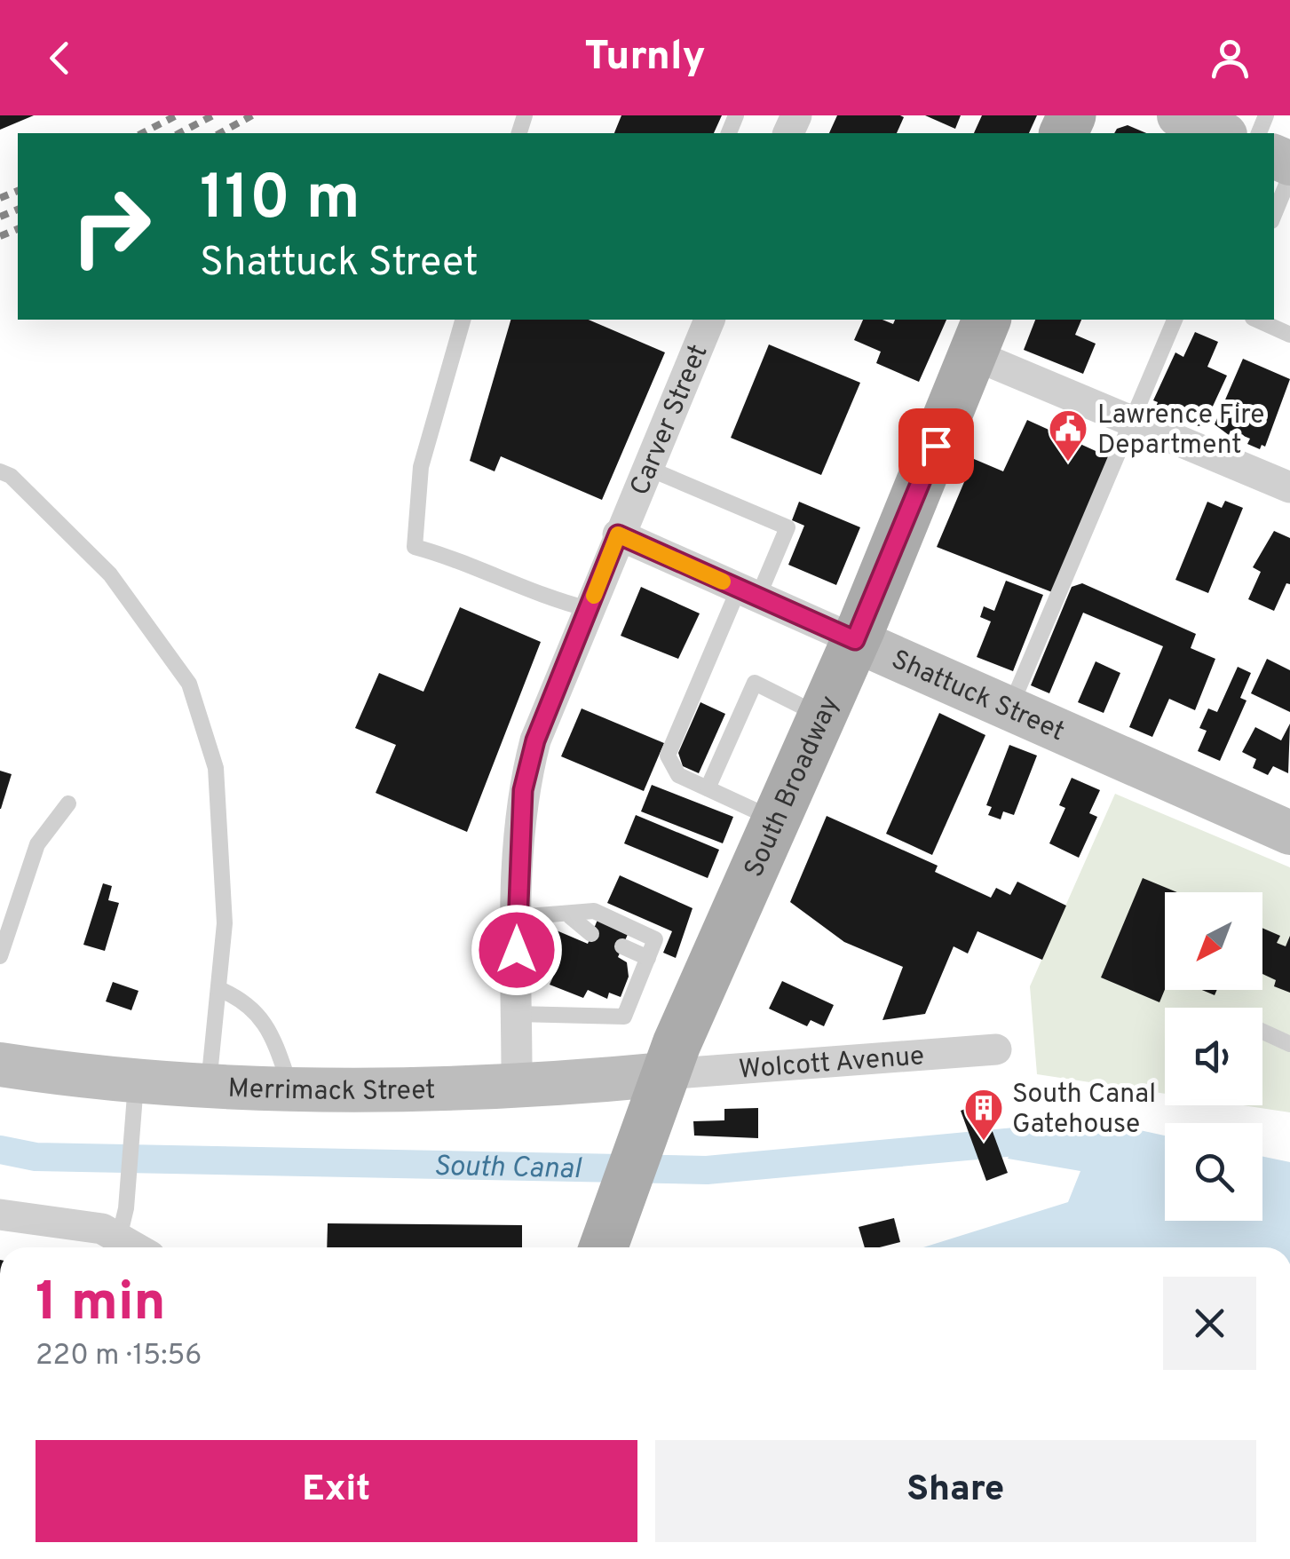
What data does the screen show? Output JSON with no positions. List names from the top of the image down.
{
  "streets": {
    "main road": ["Shattuck Street", "South Broadway", "Merrimack Street"],
    "street": ["Carver Street", "Wolcott Avenue"]
  },
  "crossings": [
    ["Carver Street", "Shattuck Street"],
    ["Carver Street", "Merrimack Street"],
    ["Shattuck Street", "South Broadway"],
    ["South Broadway", "Wolcott Avenue"],
    ["South Broadway", "Merrimack Street"],
    ["Wolcott Avenue", "Merrimack Street"]
  ],
  "water": ["South Canal"],
  "places": {
    "public building": ["Lawrence Fire Department"],
    "building": ["South Canal Gatehouse"]
  },
  "north": "bottom left",
  "page": {
    "header": "Turnly",
    "turn": ["110 m", "Shattuck Street"],
    "heading": ["1 min", "220 m · 15:56"],
    "buttons": ["Exit", "Share"]
  }
}
